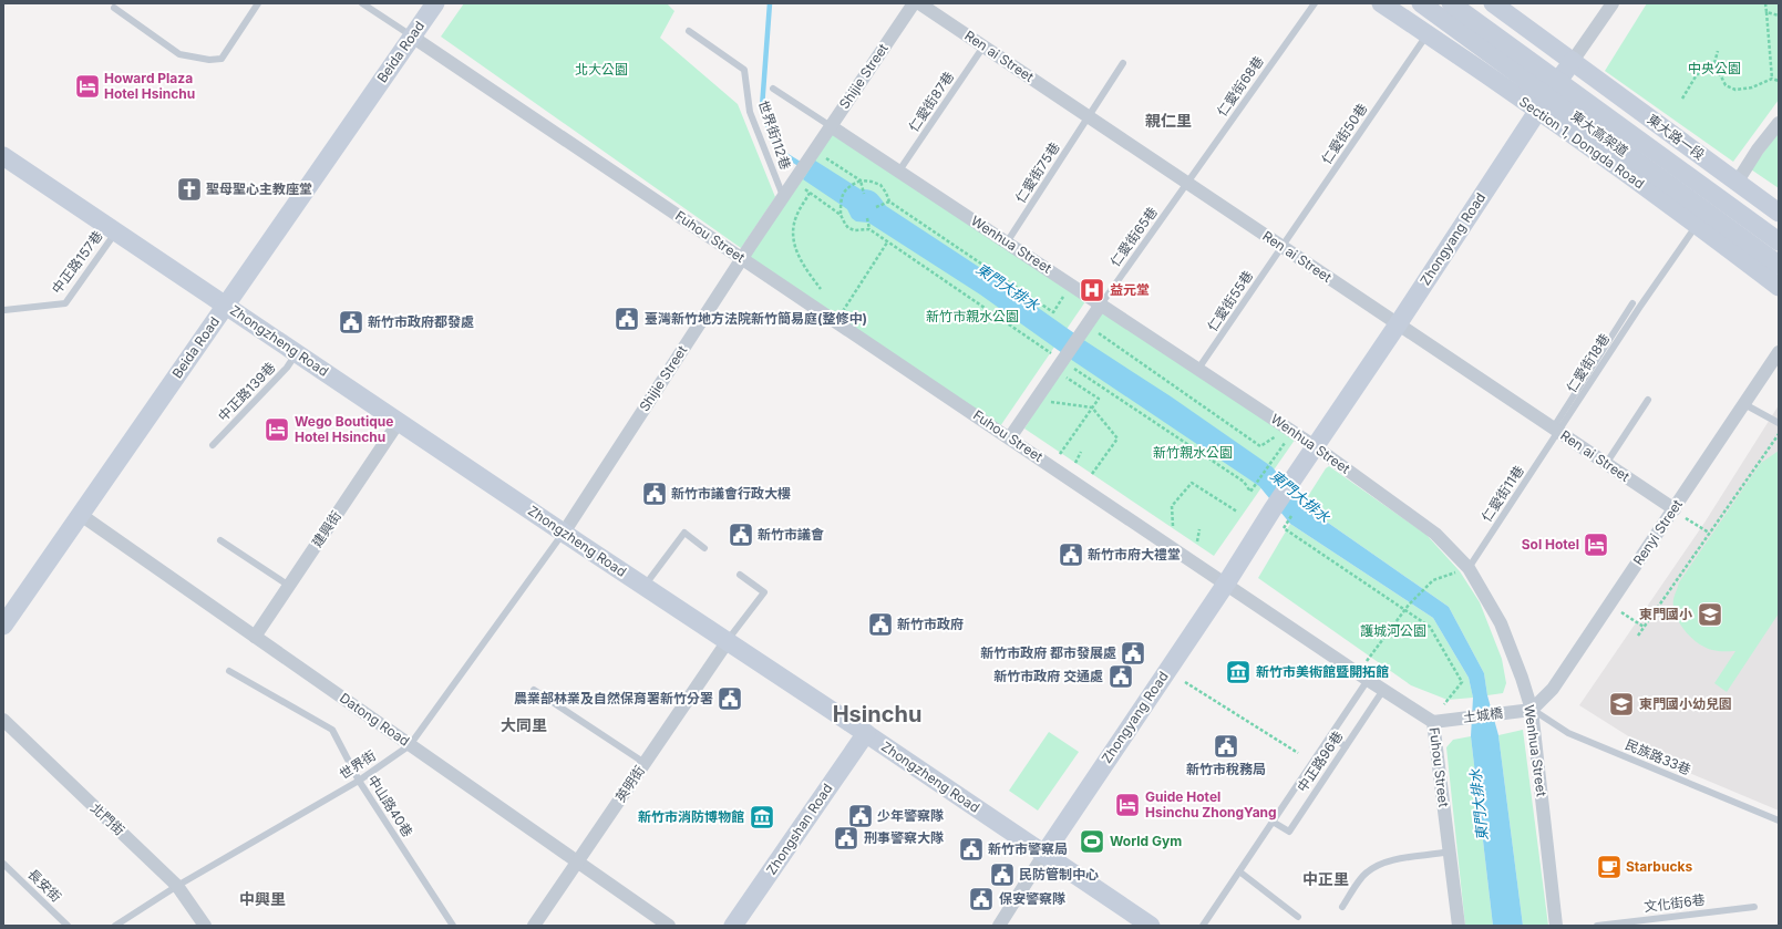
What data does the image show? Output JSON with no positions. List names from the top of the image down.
{
  "streets": {
    "street": [
      "Beida Road",
      "Ren ai Street",
      "Shijie Street",
      "東大高架道",
      "東大路一段",
      "Section 1, Dongda Road",
      "Fuhou Street",
      "Zhongyang Road",
      "Wenhua Street",
      "Zhongzheng Road",
      "建興街",
      "Renyi Street",
      "土城橋",
      "Datong Road",
      "英明街",
      "北門街",
      "Zhongshan Road"
    ],
    "lane": [
      "仁愛街68巷",
      "仁愛街87巷",
      "仁愛街50巷",
      "世界街112巷",
      "仁愛街75巷",
      "仁愛街65巷",
      "中正路157巷",
      "仁愛街55巷",
      "仁愛街18巷",
      "中正路139巷",
      "仁愛街11巷",
      "民族路33巷",
      "中正路96巷",
      "世界街",
      "中山路40巷",
      "長安街",
      "文化街6巷"
    ]
  },
  "crossings": [
    ["Beida Road", "Fuhou Street"],
    ["Beida Road", "Zhongzheng Road"],
    ["Beida Road", "Datong Road"],
    ["Ren ai Street", "仁愛街68巷"],
    ["Ren ai Street", "仁愛街87巷"],
    ["Ren ai Street", "仁愛街50巷"],
    ["Ren ai Street", "仁愛街75巷"],
    ["Ren ai Street", "仁愛街65巷"],
    ["Ren ai Street", "Zhongyang Road"],
    ["Ren ai Street", "仁愛街55巷"],
    ["Ren ai Street", "仁愛街18巷"],
    ["Ren ai Street", "仁愛街11巷"],
    ["Ren ai Street", "Renyi Street"],
    ["Shijie Street", "世界街112巷"],
    ["Shijie Street", "Fuhou Street"],
    ["Shijie Street", "Wenhua Street"],
    ["Shijie Street", "Zhongzheng Road"],
    ["Shijie Street", "世界街"],
    ["仁愛街68巷", "仁愛街65巷"],
    ["仁愛街87巷", "Wenhua Street"],
    ["仁愛街50巷", "Section 1, Dongda Road"],
    ["仁愛街50巷", "仁愛街55巷"],
    ["東大路一段", "Zhongyang Road"],
    ["Section 1, Dongda Road", "Zhongyang Road"],
    ["Section 1, Dongda Road", "仁愛街18巷"],
    ["仁愛街75巷", "Wenhua Street"],
    ["Fuhou Street", "Zhongyang Road"],
    ["Fuhou Street", "土城橋"],
    ["Fuhou Street", "中正路96巷"],
    ["仁愛街65巷", "Wenhua Street"],
    ["Zhongyang Road", "Wenhua Street"],
    ["Zhongyang Road", "Zhongzheng Road"],
    ["Wenhua Street", "仁愛街55巷"],
    ["Wenhua Street", "仁愛街11巷"],
    ["Wenhua Street", "Renyi Street"],
    ["Wenhua Street", "土城橋"],
    ["Wenhua Street", "民族路33巷"],
    ["中正路157巷", "Zhongzheng Road"],
    ["Zhongzheng Road", "中正路139巷"],
    ["Zhongzheng Road", "建興街"],
    ["Zhongzheng Road", "世界街"],
    ["Zhongzheng Road", "英明街"],
    ["Zhongzheng Road", "Zhongshan Road"],
    ["仁愛街18巷", "仁愛街11巷"],
    ["建興街", "Datong Road"],
    ["Renyi Street", "土城橋"],
    ["Renyi Street", "民族路33巷"],
    ["土城橋", "民族路33巷"],
    ["Datong Road", "世界街"],
    ["Datong Road", "英明街"],
    ["世界街", "中山路40巷"],
    ["世界街", "北門街"]
  ],
  "districts": [
    "親仁里",
    "Hsinchu",
    "大同里",
    "中正里",
    "中興里"
  ],
  "water": ["東門大排水"],
  "parks": [
    "中央公園",
    "北大公園",
    "新竹市親水公園",
    "新竹親水公園",
    "護城河公園"
  ],
  "places": {
    "hotel": [
      "Howard Plaza Hotel Hsinchu",
      "Wego Boutique Hotel Hsinchu",
      "Sol Hotel",
      "Guide Hotel Hsinchu ZhongYang"
    ],
    "church": ["聖母聖心主教座堂"],
    "hospital": ["益元堂"],
    "public building": [
      "臺灣新竹地方法院新竹簡易庭(整修中)",
      "新竹市政府都發處",
      "新竹市議會行政大樓",
      "新竹市議會",
      "新竹市府大禮堂",
      "新竹市政府",
      "新竹市政府 都市發展處",
      "新竹市政府 交通處",
      "農業部林業及自然保育署新竹分署",
      "新竹市稅務局",
      "少年警察隊",
      "刑事警察大隊",
      "新竹市警察局",
      "民防管制中心",
      "保安警察隊"
    ],
    "school or university": ["東門國小", "東門國小幼兒園"],
    "museum": ["新竹市美術館暨開拓館", "新竹市消防博物館"],
    "sports": ["World Gym"],
    "cafe": ["Starbucks"]
  }
}
